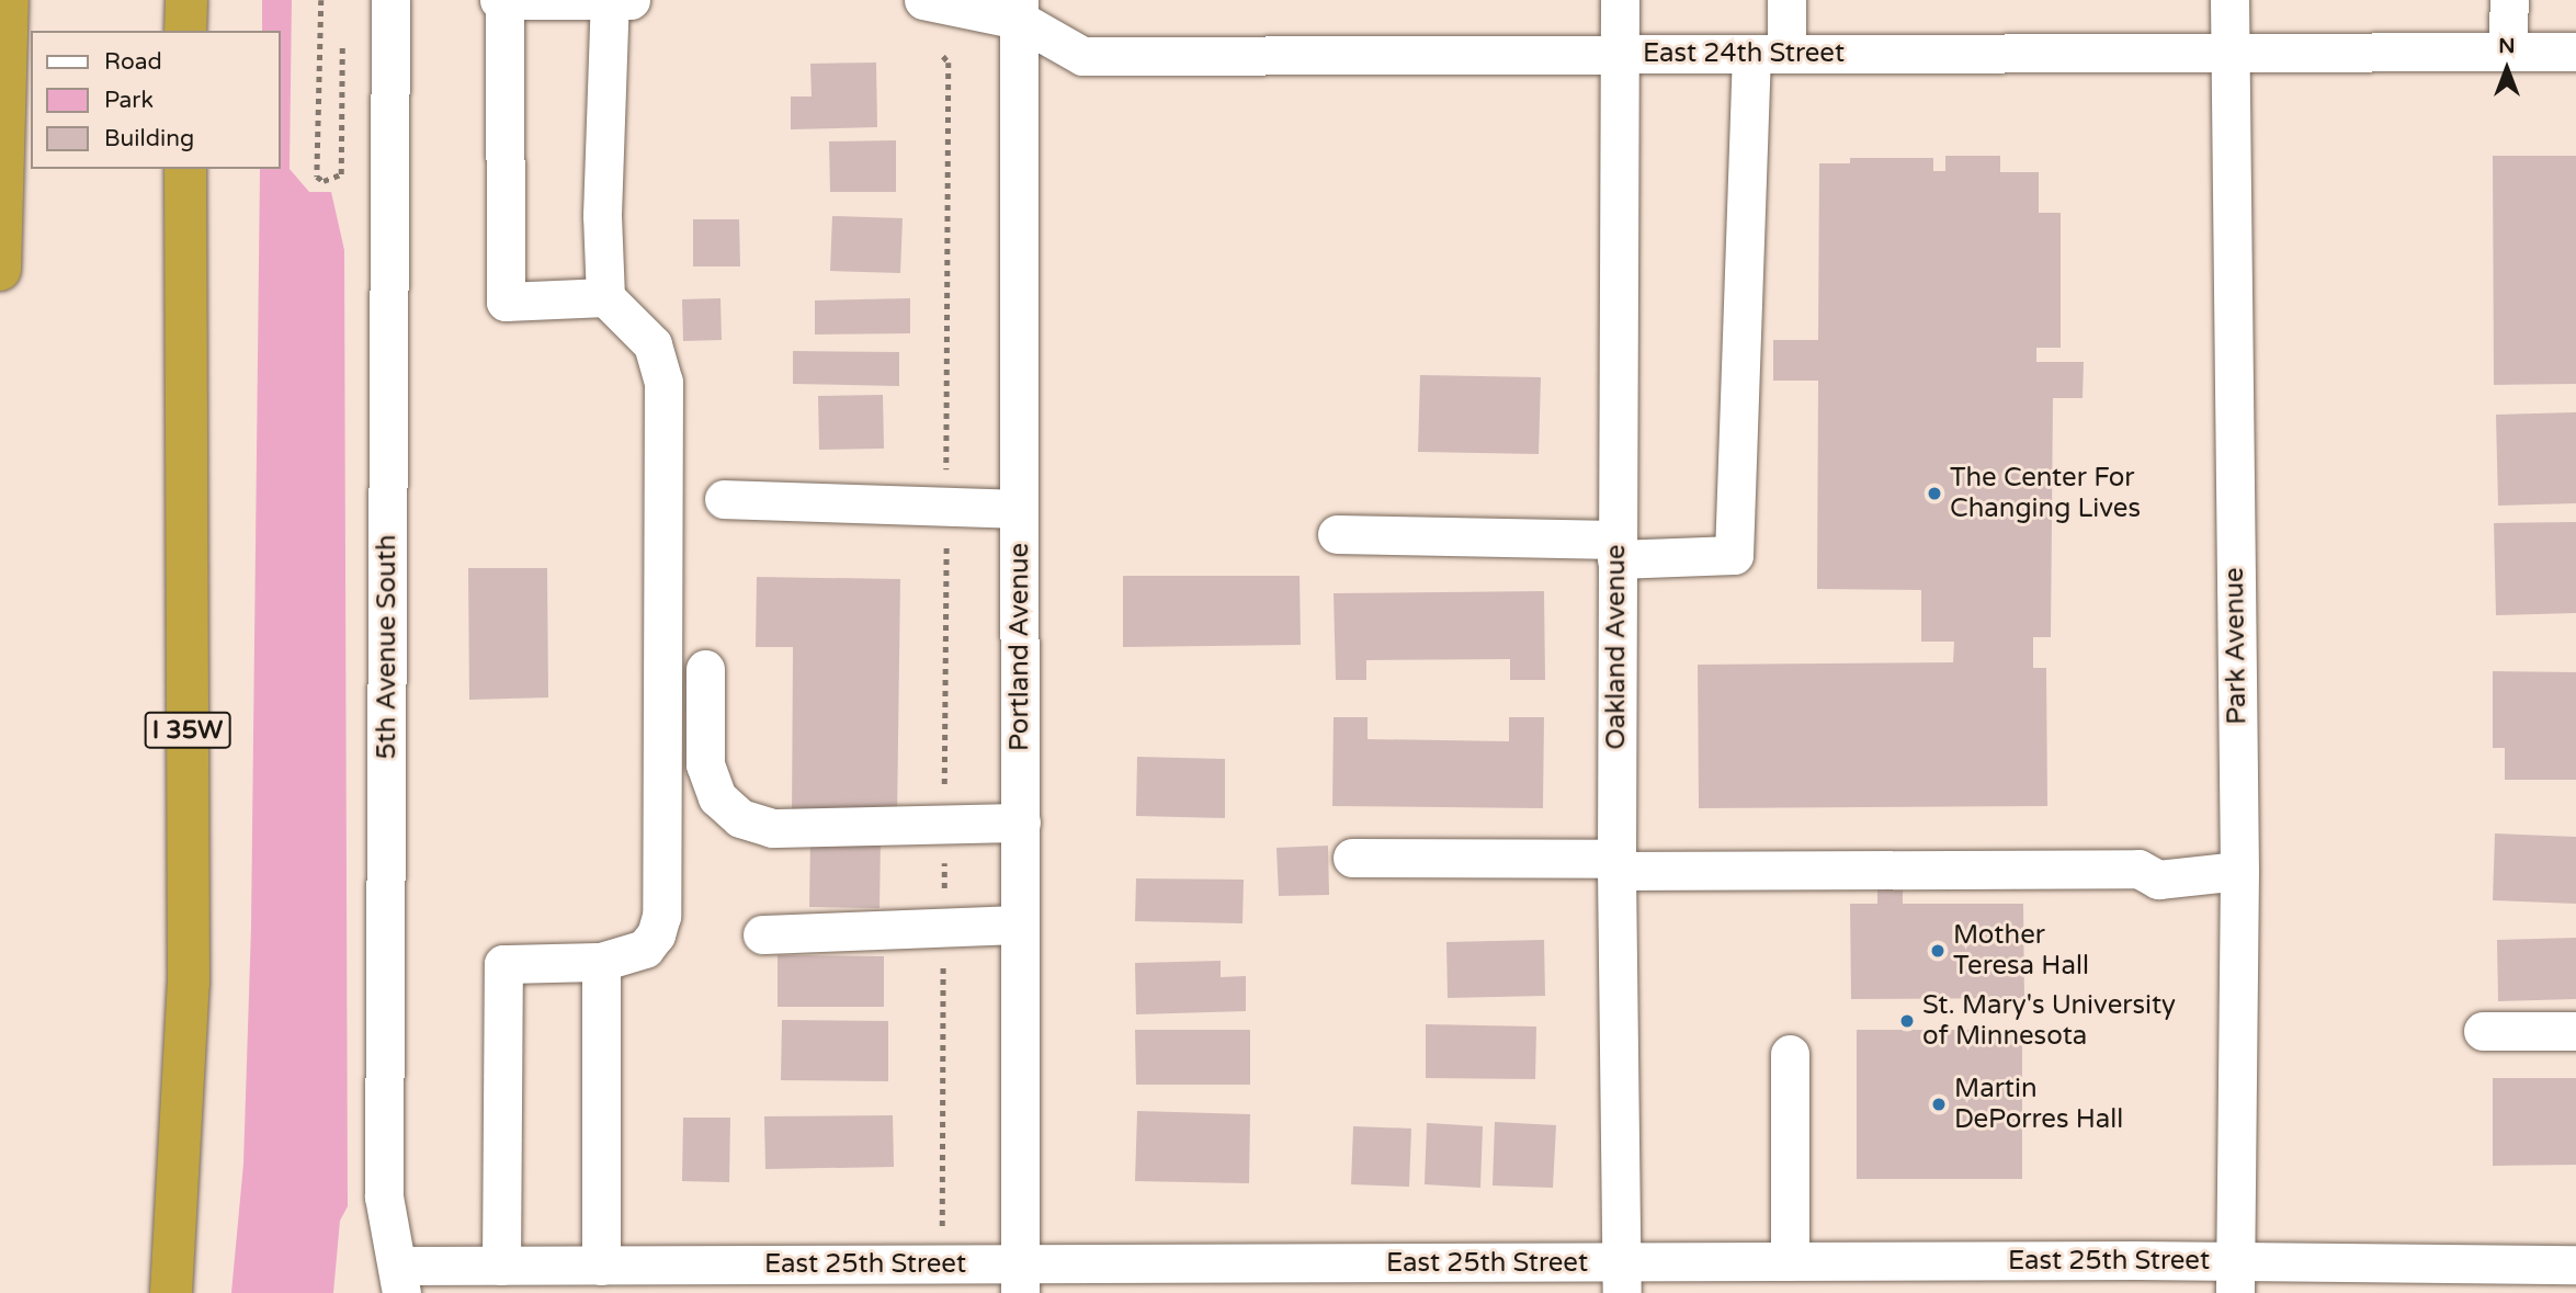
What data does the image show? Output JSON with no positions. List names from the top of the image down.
{
  "streets": {
    "highway": ["I 35W"],
    "street": [
      "East 24th Street",
      "Park Avenue",
      "5th Avenue South",
      "Portland Avenue",
      "Oakland Avenue",
      "East 25th Street"
    ]
  },
  "crossings": [
    ["East 24th Street", "Park Avenue"],
    ["East 24th Street", "Portland Avenue"],
    ["East 24th Street", "Oakland Avenue"],
    ["Park Avenue", "East 25th Street"],
    ["5th Avenue South", "East 25th Street"],
    ["Portland Avenue", "East 25th Street"],
    ["Oakland Avenue", "East 25th Street"]
  ],
  "places": [
    "The Center For Changing Lives",
    "Mother Teresa Hall",
    "St. Mary's University of Minnesota",
    "Martin DePorres Hall"
  ],
  "legend": ["Road", "Park", "Building"],
  "north": "top"
}
